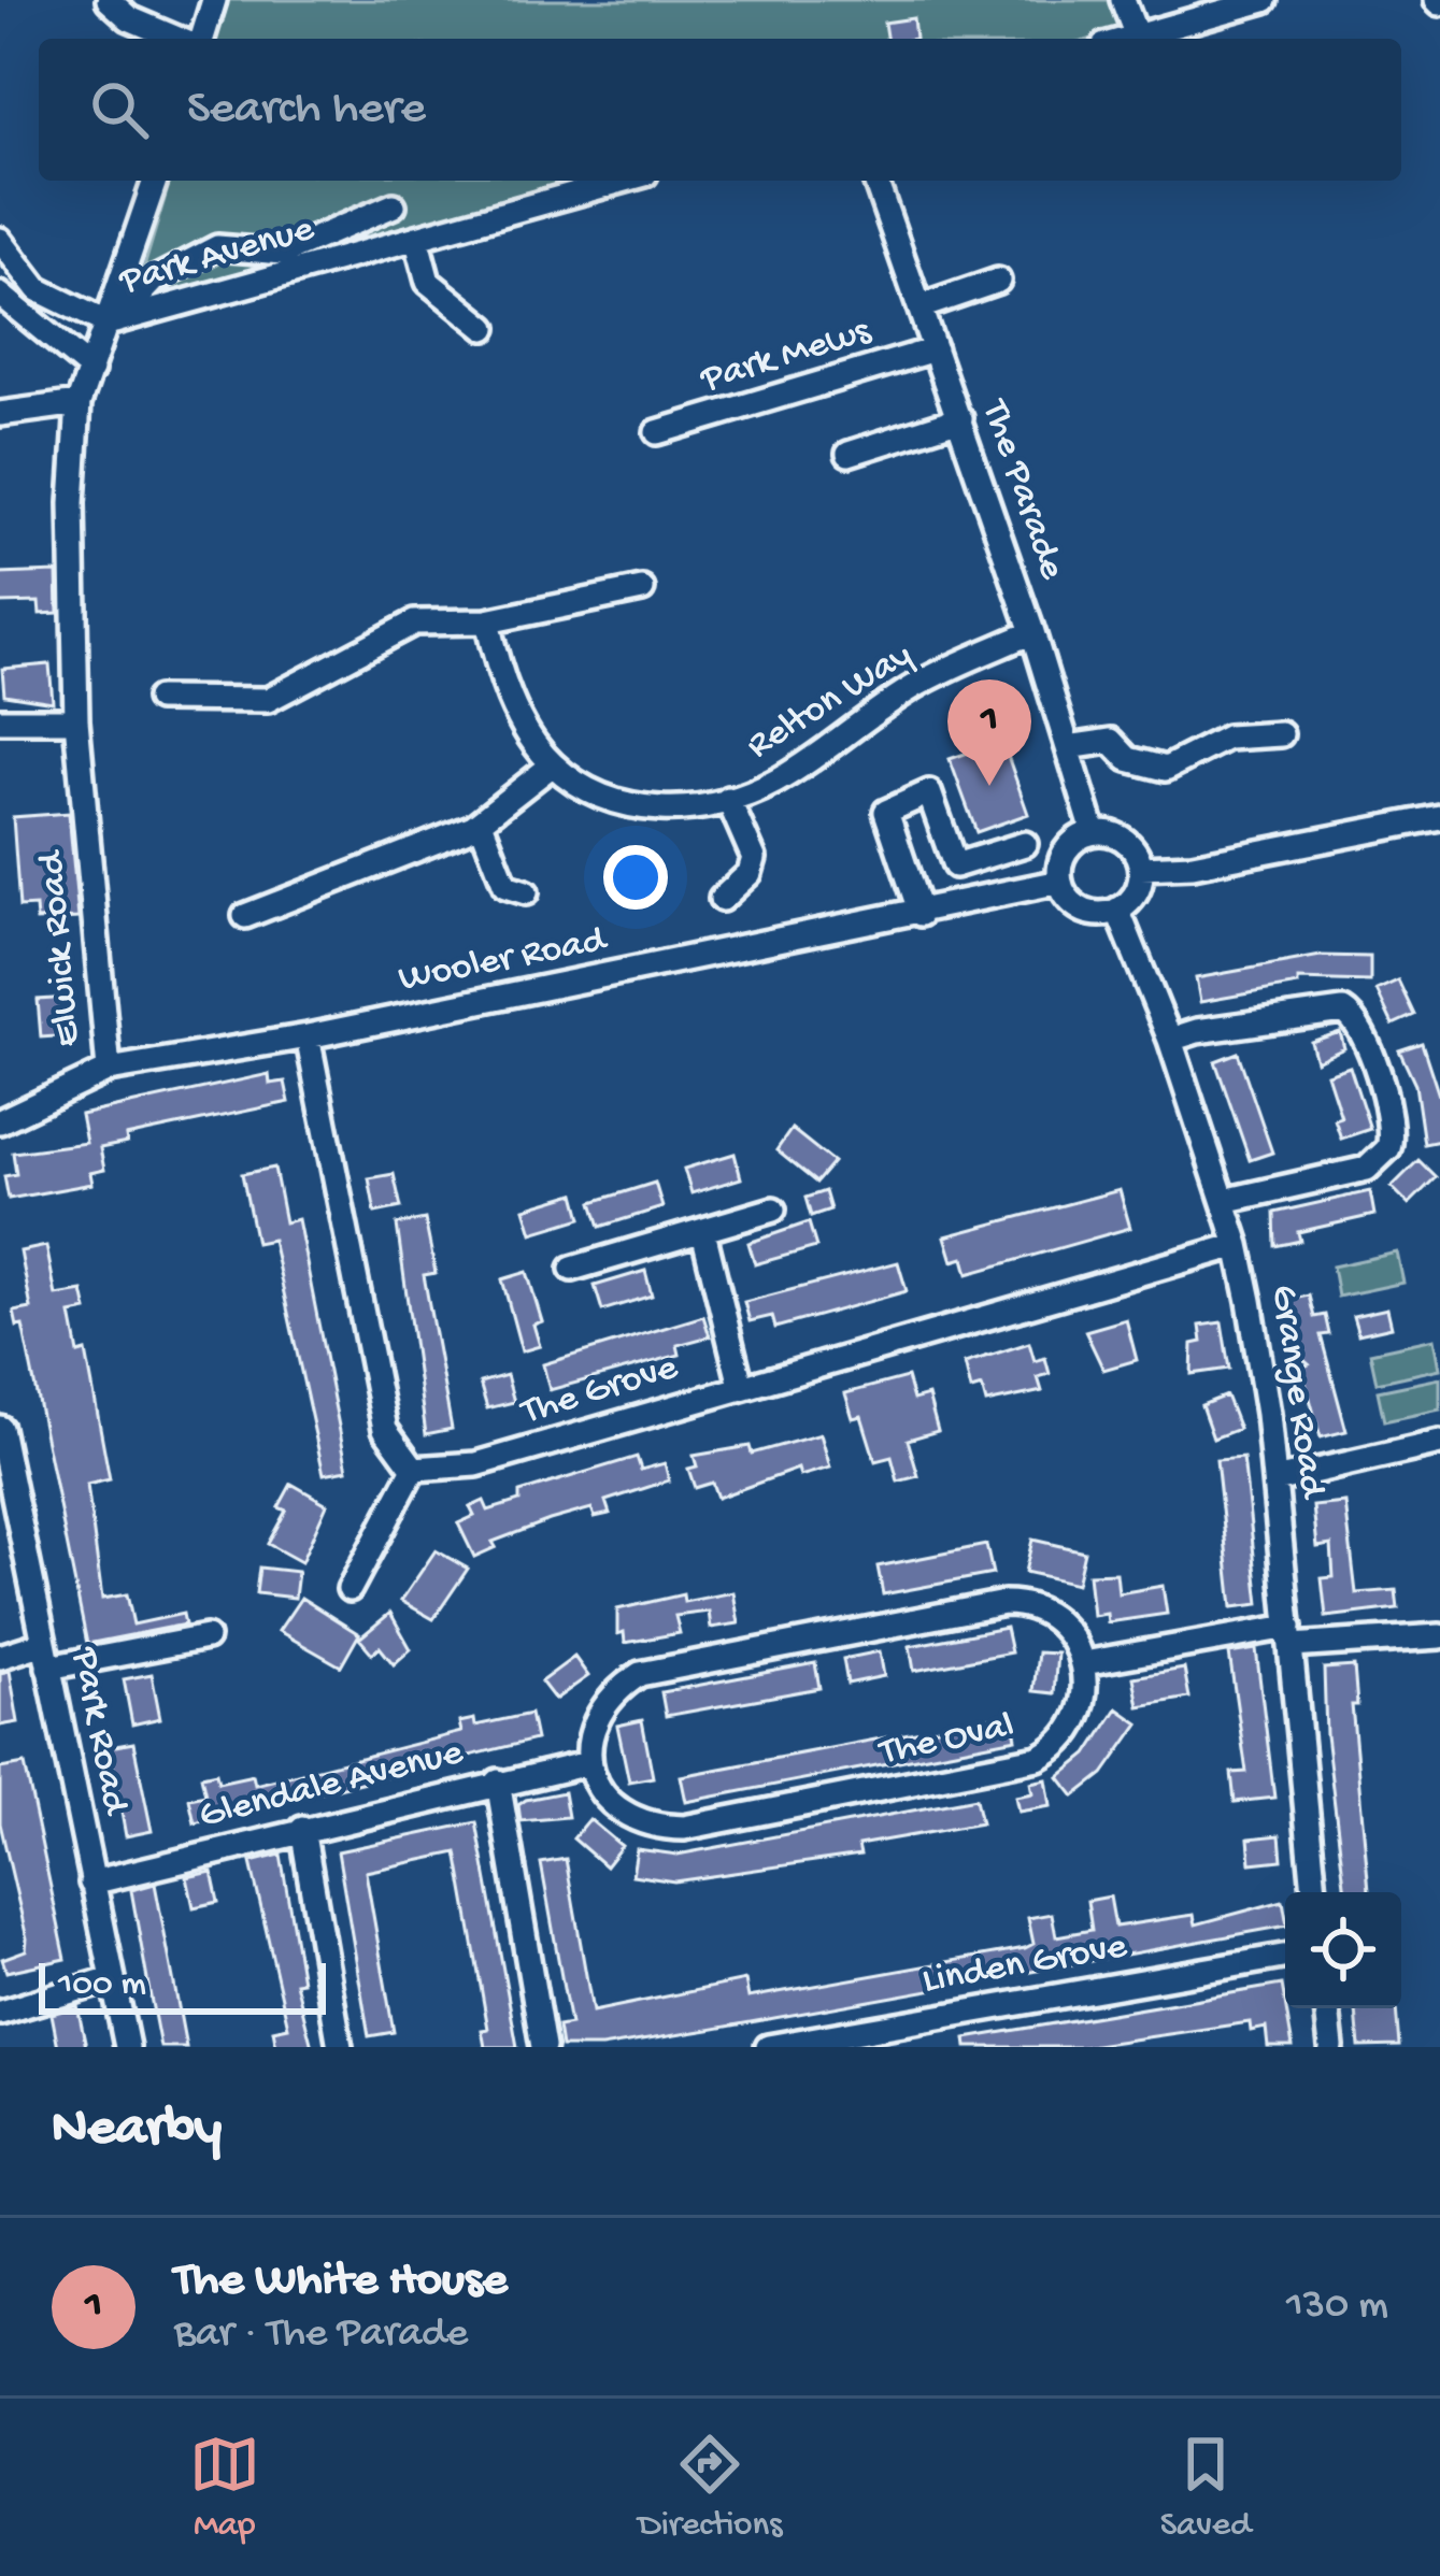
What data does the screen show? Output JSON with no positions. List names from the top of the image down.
{
  "streets": {
    "street": [
      "Park Avenue",
      "Park Mews",
      "The Parade",
      "Relton Way",
      "Elwick Road",
      "Wooler Road",
      "The Grove",
      "Grange Road",
      "Park Road",
      "The Oval",
      "Glendale Avenue",
      "Linden Grove"
    ]
  },
  "crossings": [
    ["Park Avenue", "Elwick Road"],
    ["Park Mews", "The Parade"],
    ["The Parade", "Relton Way"],
    ["The Parade", "Wooler Road"],
    ["The Parade", "Grange Road"],
    ["Elwick Road", "Wooler Road"],
    ["Wooler Road", "Grange Road"],
    ["The Grove", "Grange Road"],
    ["Park Road", "Glendale Avenue"],
    ["The Oval", "Glendale Avenue"]
  ],
  "scale_bar": "100 m",
  "page": {
    "search": "Search here",
    "pins": "1",
    "scale": "100 m",
    "heading": "Nearby",
    "list": [
      {
        "mark": "1",
        "name": "The White House",
        "note": "Bar · The Parade",
        "value": "130 m"
      }
    ],
    "nav": ["Map", "Directions", "Saved"]
  }
}
